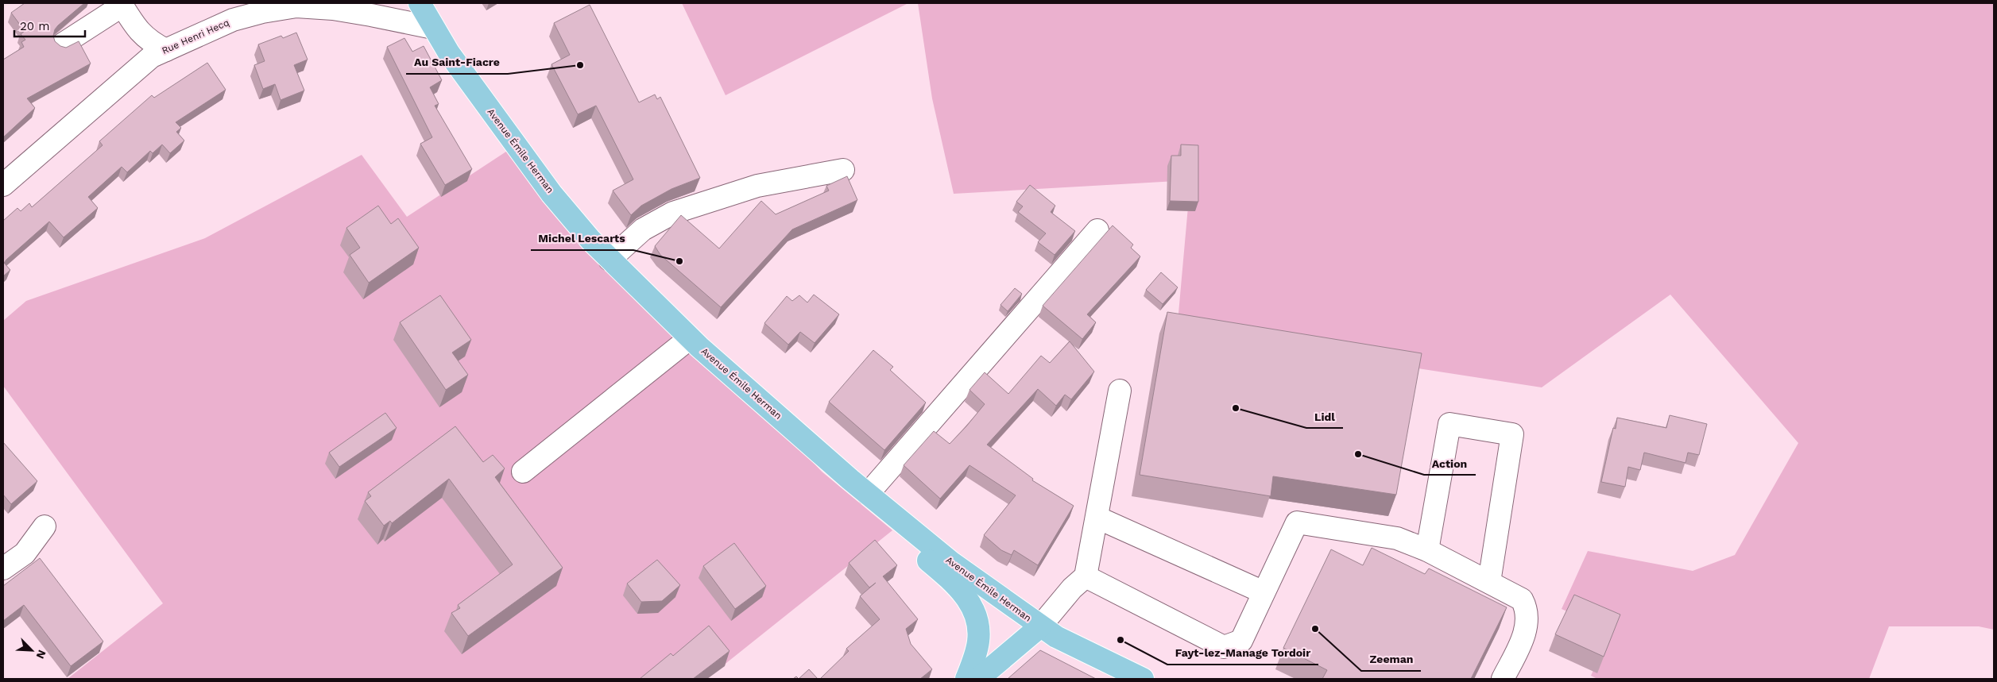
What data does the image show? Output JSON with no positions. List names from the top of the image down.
{
  "streets": {
    "main road": ["Avenue Émile Herman"],
    "street": ["Rue Henri Hecq"]
  },
  "crossings": [
    ["Rue Henri Hecq", "Avenue Émile Herman"]
  ],
  "places": [
    "Au Saint-Fiacre",
    "Michel Lescarts",
    "Lidl",
    "Action",
    "Zeeman",
    "Fayt-lez-Manage Tordoir"
  ],
  "scale_bar": "20 m",
  "north": "bottom right"
}
